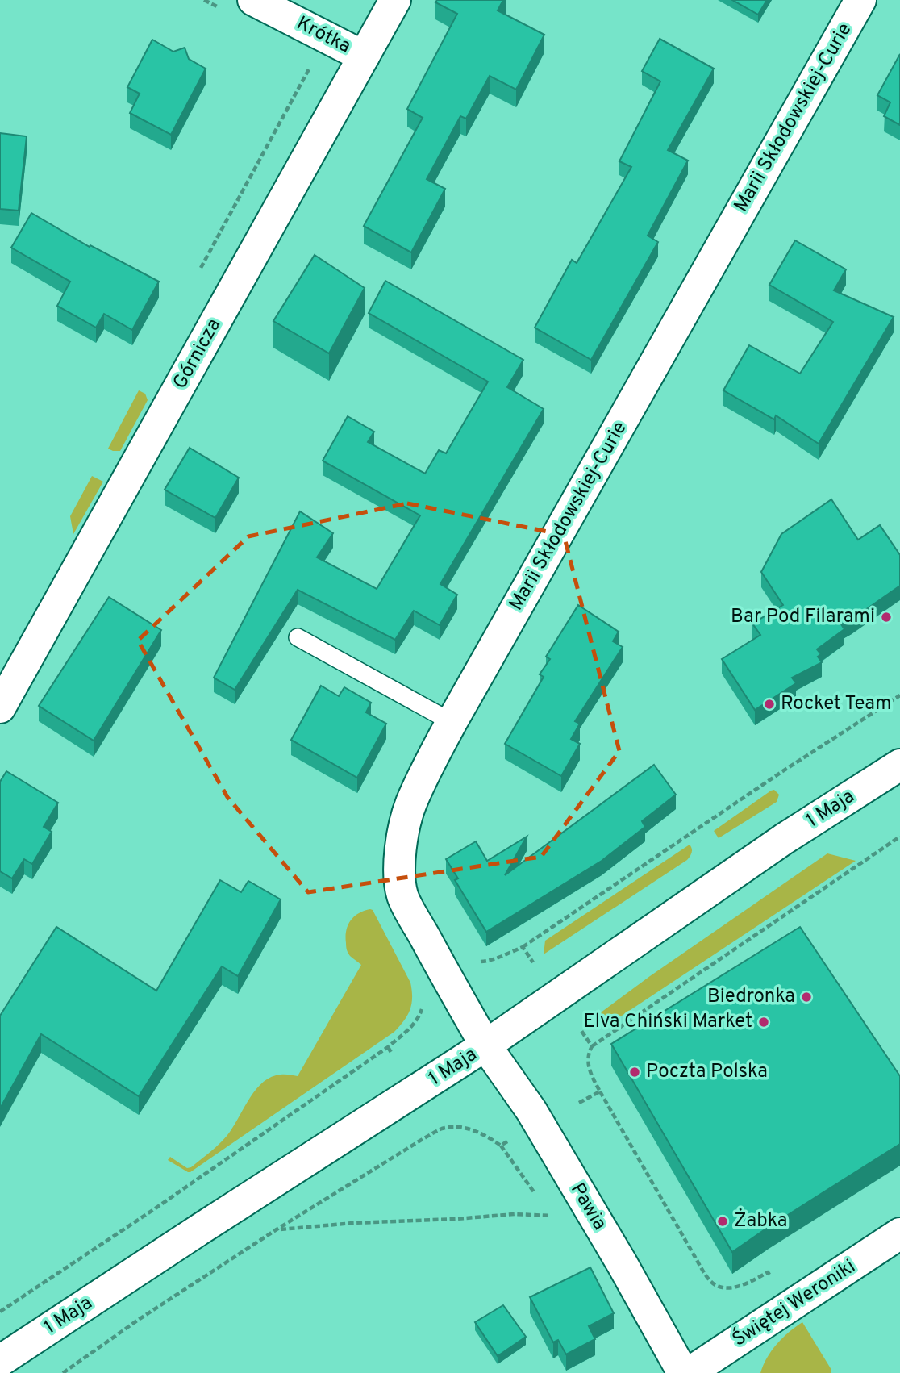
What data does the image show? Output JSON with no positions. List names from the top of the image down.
{
  "streets": {
    "street": [
      "Krótka",
      "Marii Skłodowskiej-Curie",
      "Górnicza",
      "1 Maja",
      "Pawia",
      "Świętej Weroniki"
    ]
  },
  "crossings": [
    ["Krótka", "Górnicza"],
    ["Marii Skłodowskiej-Curie", "1 Maja"],
    ["Marii Skłodowskiej-Curie", "Pawia"],
    ["1 Maja", "Pawia"]
  ],
  "places": [
    "Bar Pod Filarami",
    "Rocket Team",
    "Biedronka",
    "Elva Chiński Market",
    "Poczta Polska",
    "Żabka"
  ]
}
